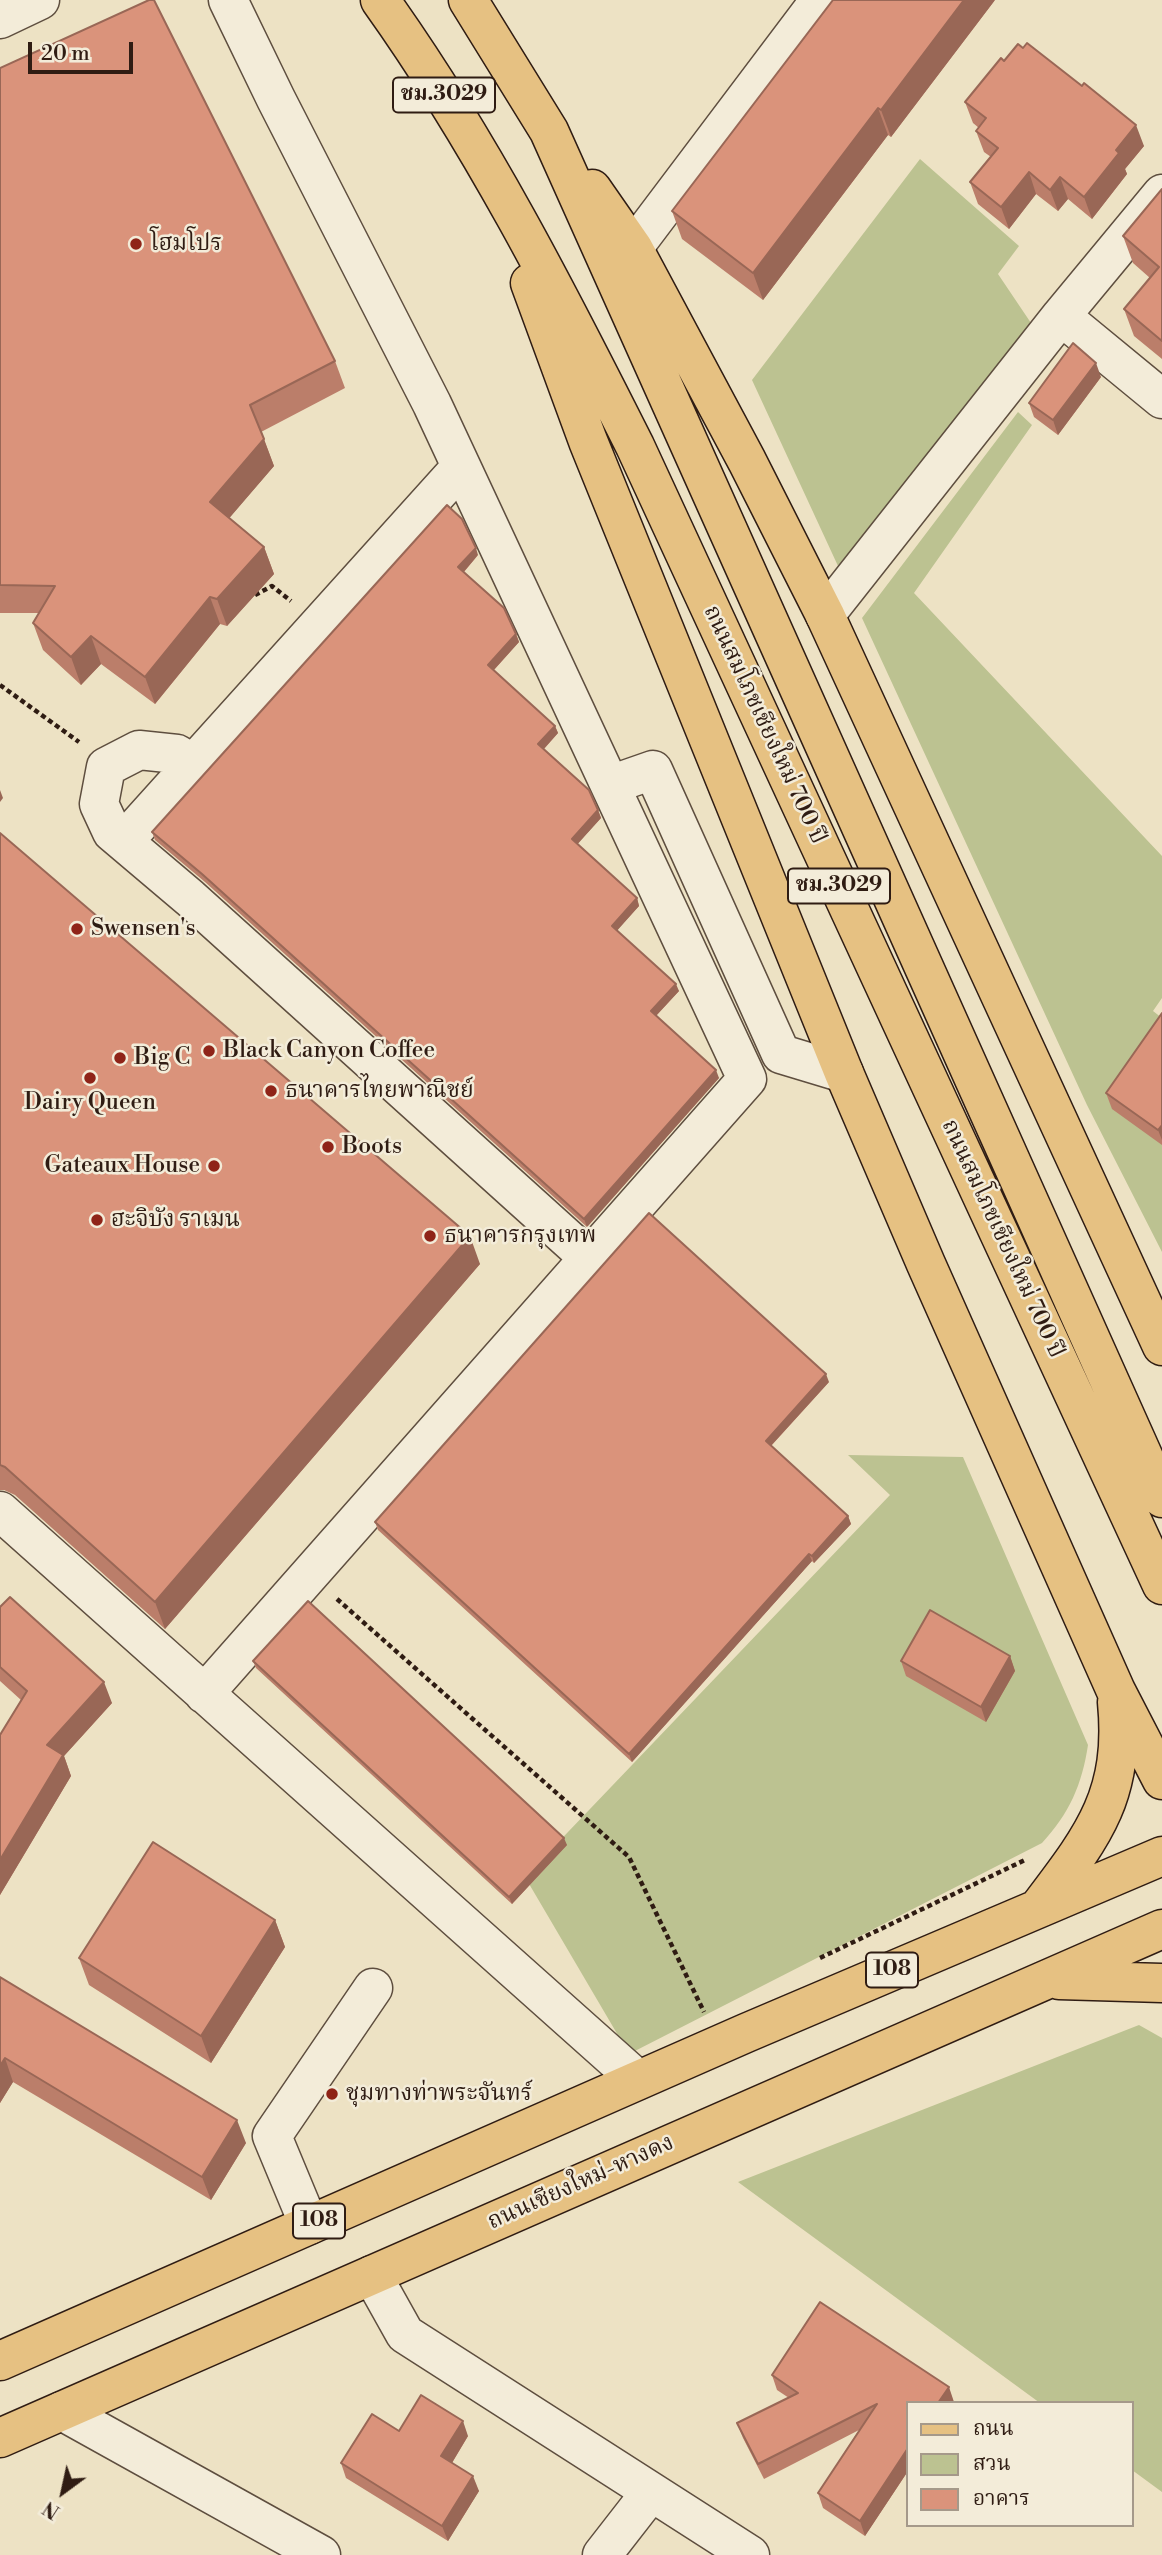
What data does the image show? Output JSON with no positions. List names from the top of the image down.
{
  "streets": {
    "main road": [
      "ชม.3029",
      "ถนนสมโภชเชียงใหม่ 700 ปี",
      "108",
      "ถนนเชียงใหม่-หางดง"
    ]
  },
  "places": [
    "โฮมโปร",
    "Swensen's",
    "Black Canyon Coffee",
    "Big C",
    "Dairy Queen",
    "ธนาคารไทยพาณิชย์",
    "Boots",
    "Gateaux House",
    "ฮะจิบัง ราเมน",
    "ธนาคารกรุงเทพ",
    "ชุมทางท่าพระจันทร์"
  ],
  "legend": ["ถนน", "สวน", "อาคาร"],
  "scale_bar": "20 m",
  "north": "bottom left"
}
